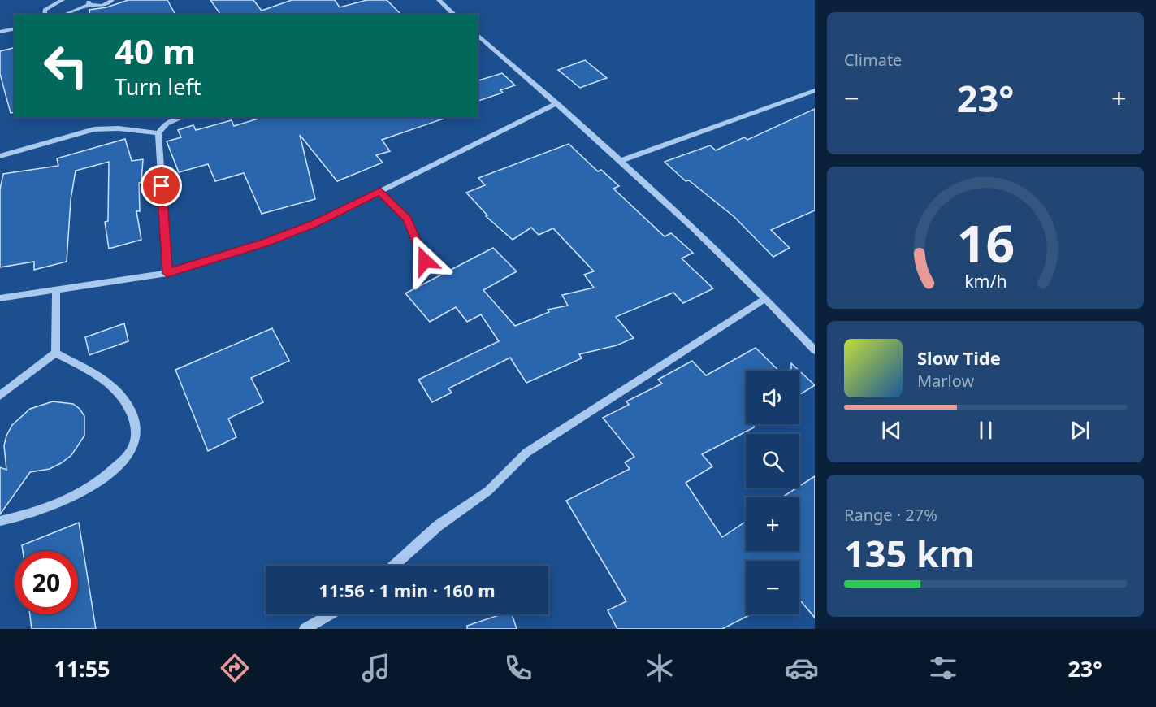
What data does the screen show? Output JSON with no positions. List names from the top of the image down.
{
  "page": {
    "tile": [
      "Climate",
      ["Range · 27%", "135 km"]
    ],
    "turn": ["40 m", "Turn left"],
    "heat": ["−", "23°", "+"],
    "song": ["Slow Tide", "Marlow"],
    "map_buttons": ["+", "−"],
    "limit": "20",
    "trip": "11:56 · 1 min · 160 m",
    "tabs": ["11:55", "23°"],
    "gauge": ["16", "km/h"]
  }
}
